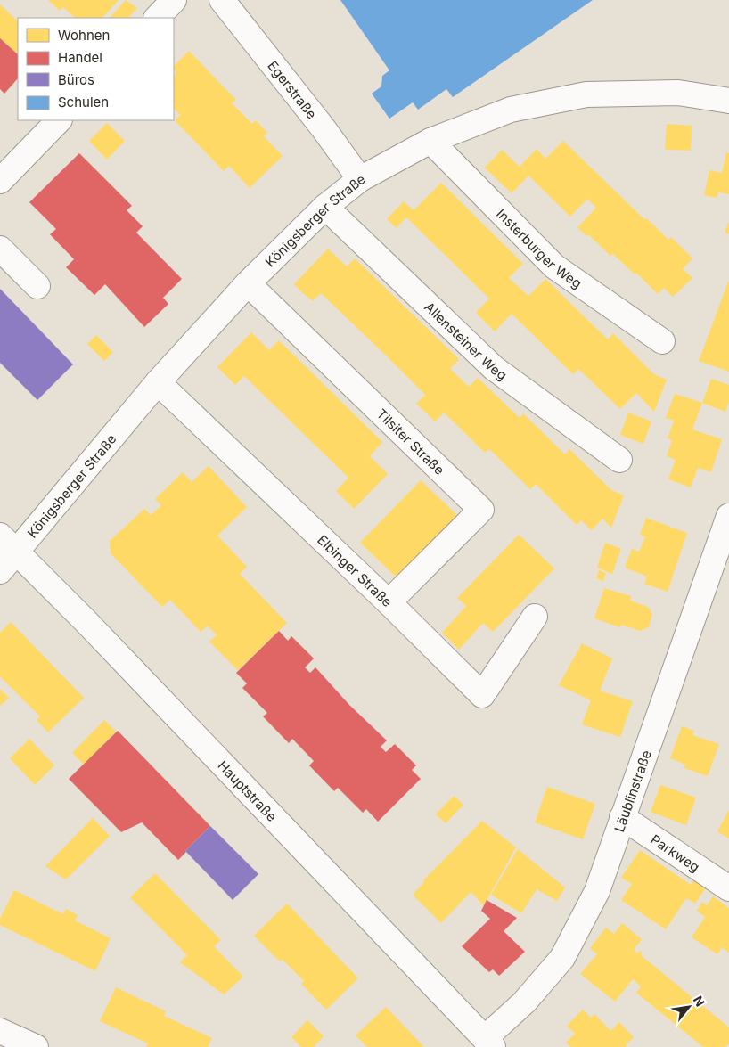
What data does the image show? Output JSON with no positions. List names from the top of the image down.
{
  "streets": {
    "street": [
      "Egerstraße",
      "Königsberger Straße",
      "Insterburger Weg",
      "Allensteiner Weg",
      "Tilsiter Straße",
      "Elbinger Straße",
      "Hauptstraße",
      "Läublinstraße",
      "Parkweg"
    ]
  },
  "crossings": [
    ["Egerstraße", "Königsberger Straße"],
    ["Königsberger Straße", "Insterburger Weg"],
    ["Königsberger Straße", "Allensteiner Weg"],
    ["Königsberger Straße", "Tilsiter Straße"],
    ["Königsberger Straße", "Elbinger Straße"],
    ["Königsberger Straße", "Hauptstraße"],
    ["Tilsiter Straße", "Elbinger Straße"],
    ["Hauptstraße", "Läublinstraße"],
    ["Läublinstraße", "Parkweg"]
  ],
  "legend": [
    "Wohnen",
    "Handel",
    "Büros",
    "Schulen"
  ],
  "north": "top right"
}
